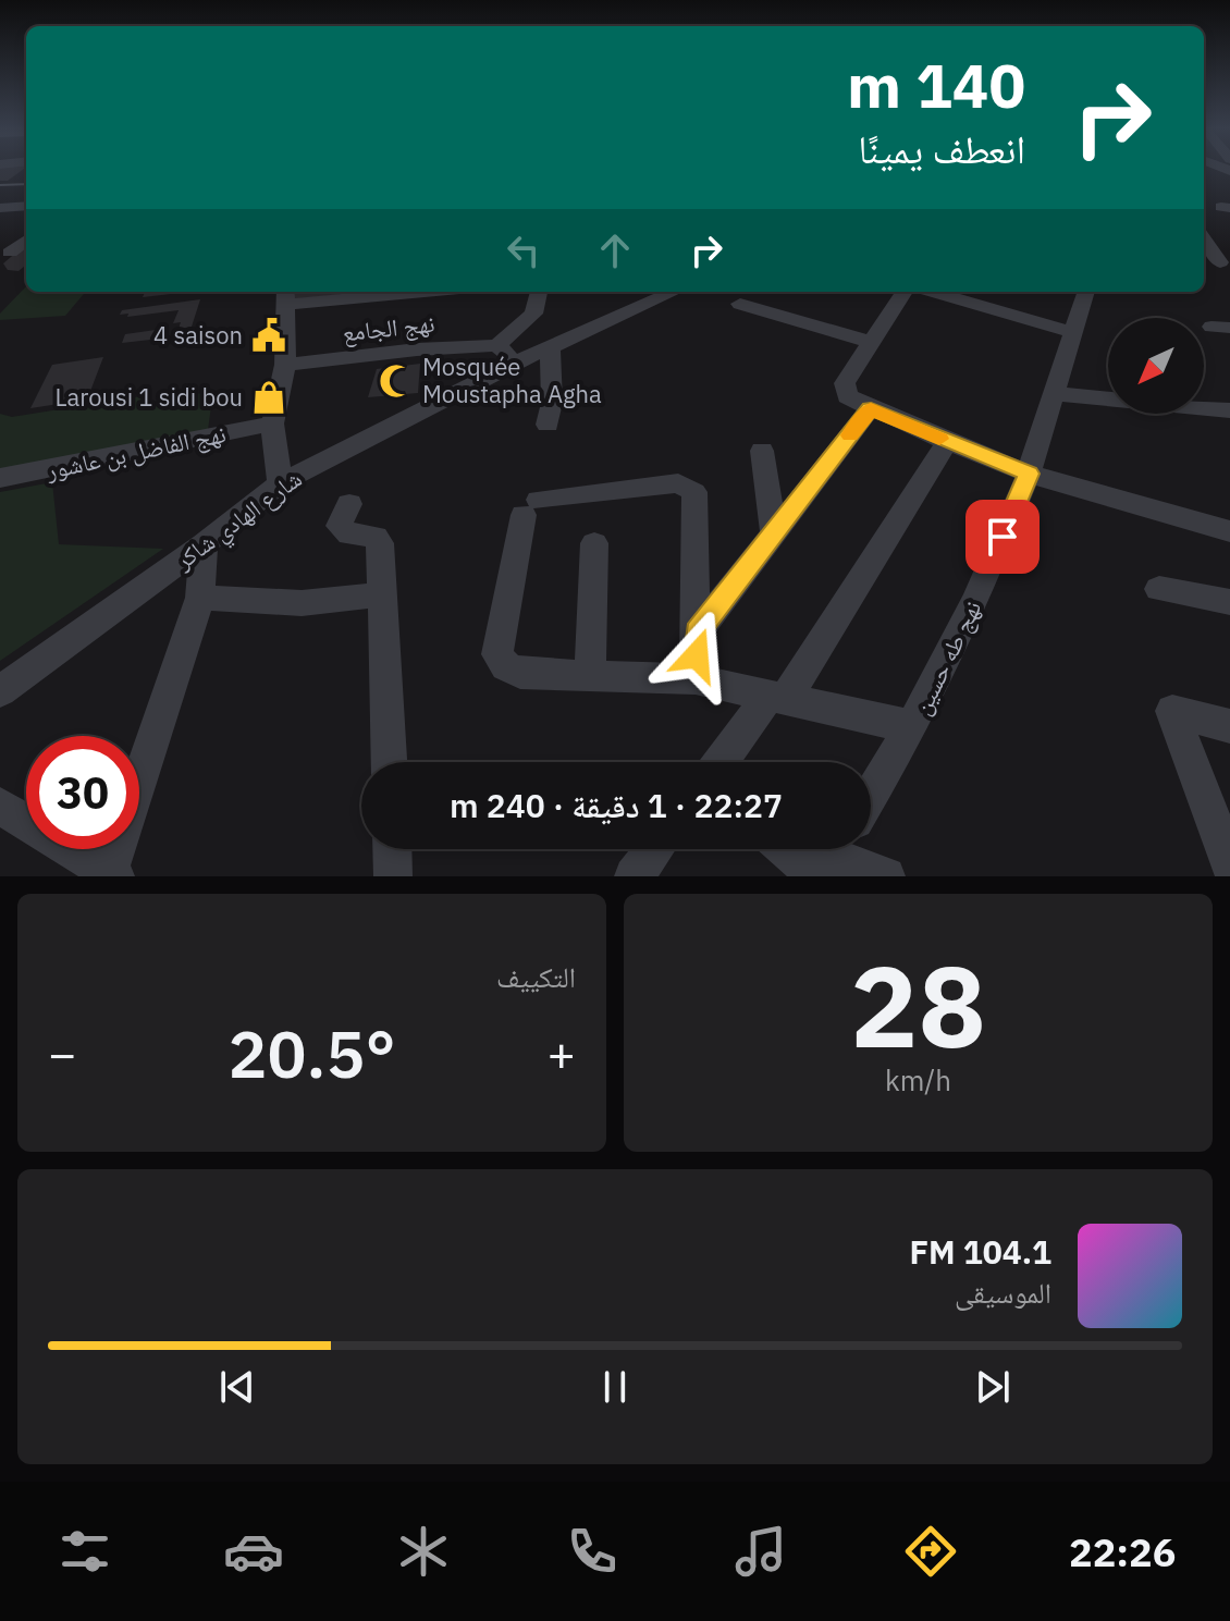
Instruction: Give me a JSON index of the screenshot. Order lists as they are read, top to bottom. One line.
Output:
{"streets":{"street":["نهج الجامع","نهج الفاضل بن عاشور","شارع الهادي شاكر","نهج طه حسين"]},"crossings":[["نهج الجامع","شارع الهادي شاكر"]],"places":{"public building":["4 saison"],"mosque":["Mosquée Moustapha Agha"],"shop":["Larousi 1 sidi bou"]},"north":"bottom left","page":{"turn":["140 m","انعطف يمينًا"],"limit":"30","trip":"22:27 · 1 دقيقة · 240 m","tile":[["28","km/h"],"التكييف"],"heat":["−","20.5°","+"],"song":["104.1 FM","الموسيقى"],"tabs":"22:26"}}
